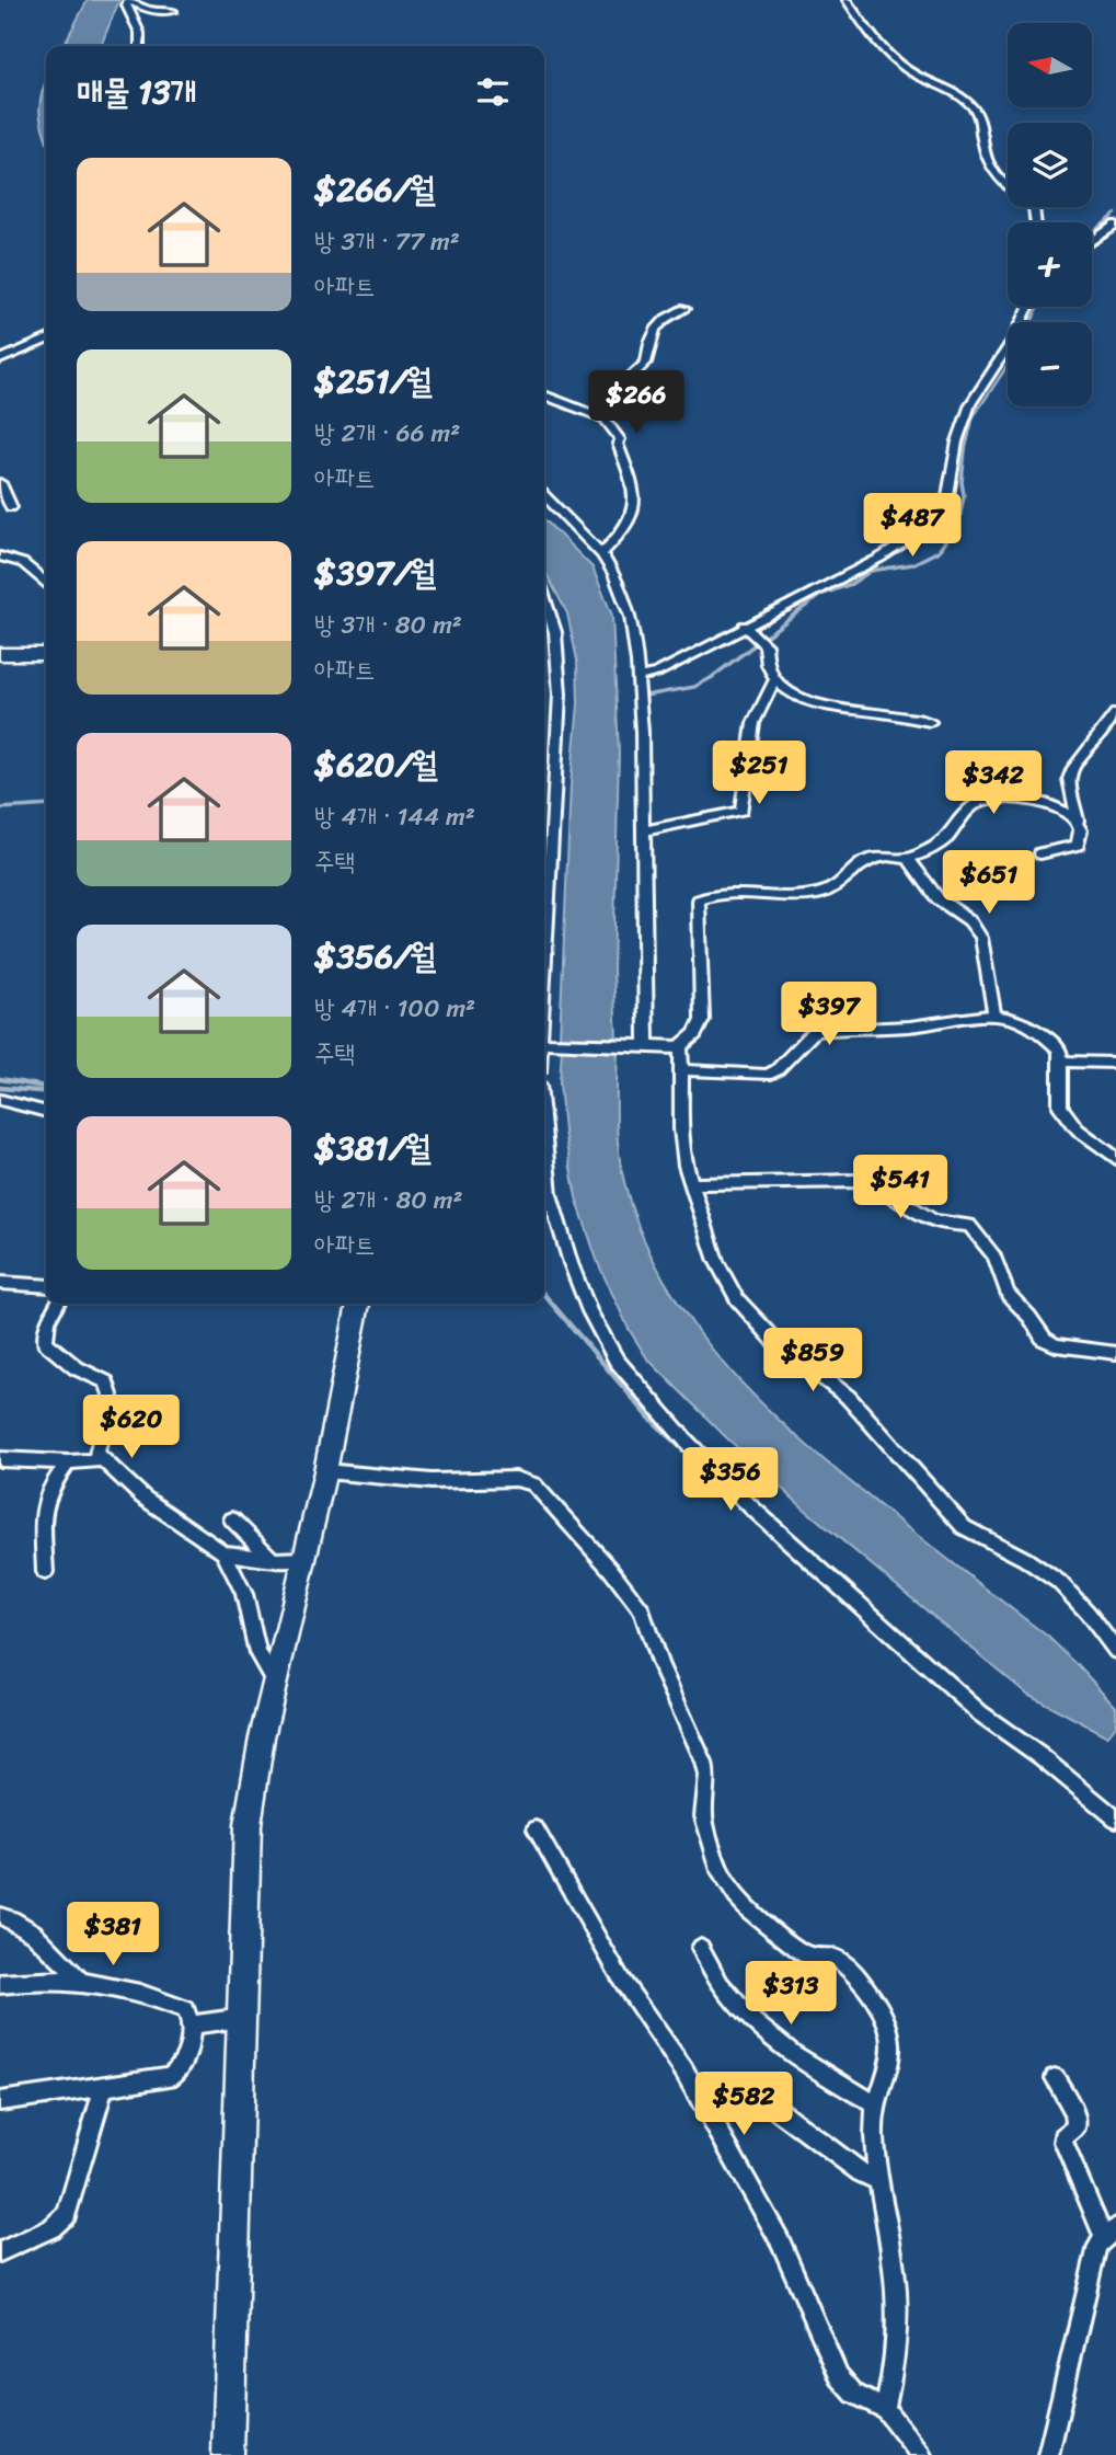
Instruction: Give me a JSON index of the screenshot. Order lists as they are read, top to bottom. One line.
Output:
{"north":"left","page":{"map_buttons":["+","−"],"heading":"매물 13개","list":[{"name":"$266/월","note":"방 3개 · 77 m² · 아파트"},{"name":"$251/월","note":"방 2개 · 66 m² · 아파트"},{"name":"$397/월","note":"방 3개 · 80 m² · 아파트"},{"name":"$620/월","note":"방 4개 · 144 m² · 주택"},{"name":"$356/월","note":"방 4개 · 100 m² · 주택"},{"name":"$381/월","note":"방 2개 · 80 m² · 아파트"}],"price":["$266","$487","$251","$342","$651","$397","$541","$859","$620","$356","$381","$313","$582"]}}
